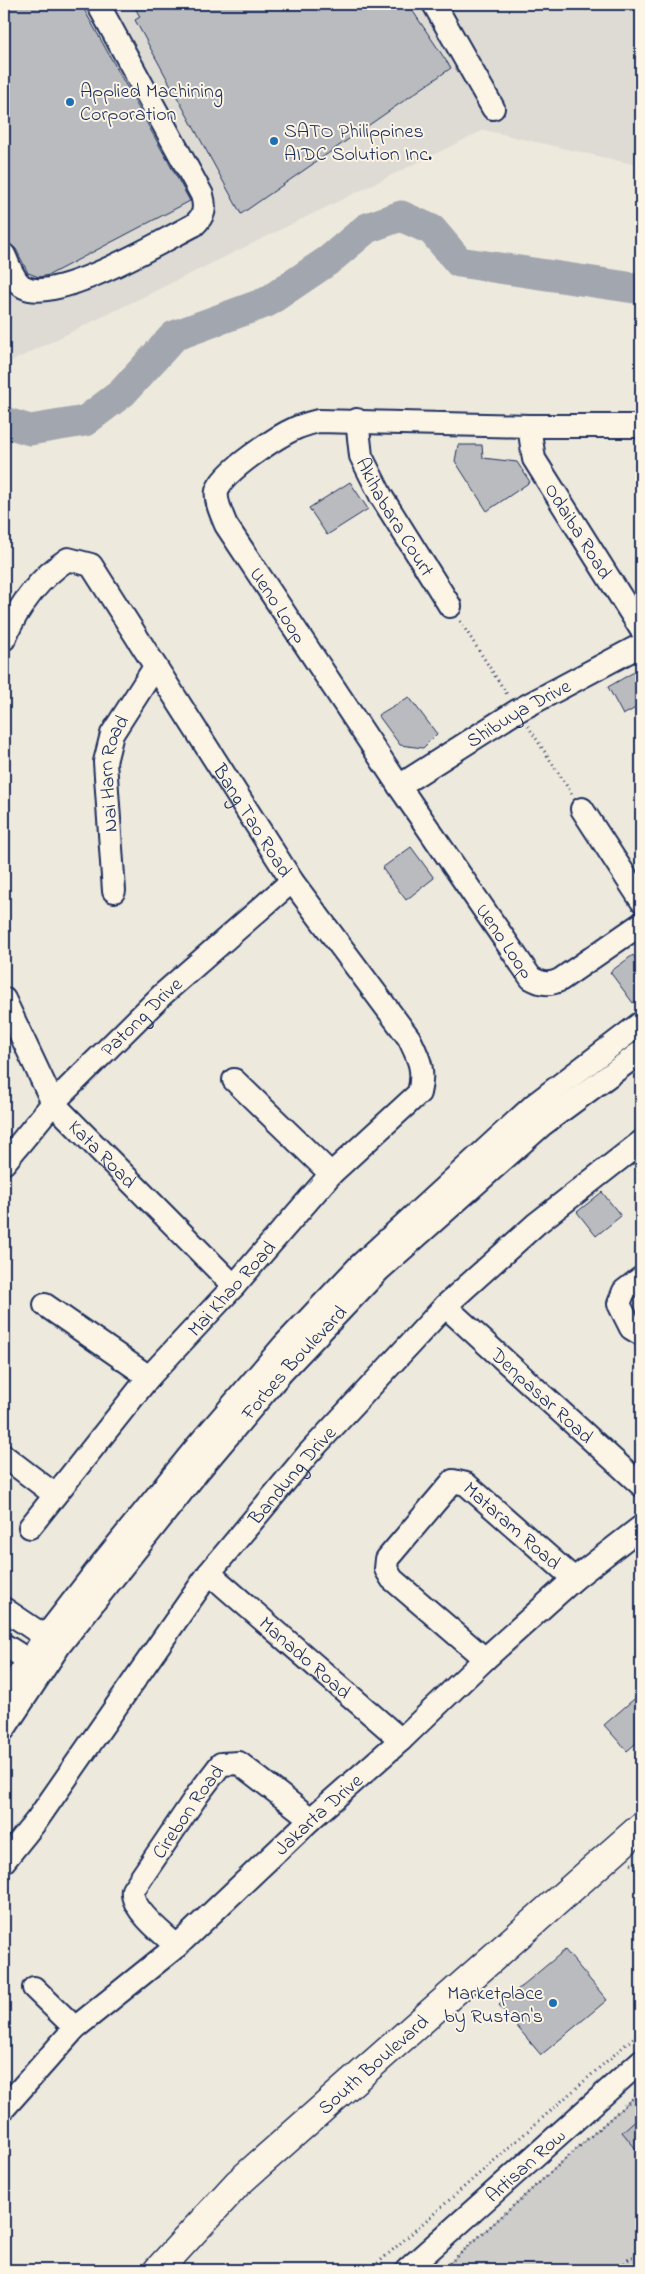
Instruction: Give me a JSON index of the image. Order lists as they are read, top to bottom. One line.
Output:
{"streets":{"main road":["South Boulevard"],"street":["Akihabara Court","Odaiba Road","Ueno Loop","Shibuya Drive","Nai Harn Road","Bang Tao Road","Patong Drive","Kata Road","Mai Khao Road","Forbes Boulevard","Denpasar Road","Bandung Drive","Mataram Road","Manado Road","Cirebon Road","Jakarta Drive","Artisan Row"]},"crossings":[["Akihabara Court","Ueno Loop"],["Odaiba Road","Ueno Loop"],["Ueno Loop","Shibuya Drive"],["Nai Harn Road","Bang Tao Road"],["Bang Tao Road","Patong Drive"],["Bang Tao Road","Mai Khao Road"],["Patong Drive","Kata Road"],["Kata Road","Mai Khao Road"],["Denpasar Road","Bandung Drive"],["Bandung Drive","Manado Road"],["Mataram Road","Jakarta Drive"],["Manado Road","Jakarta Drive"],["Cirebon Road","Jakarta Drive"]],"places":["Applied Machining Corporation","SATO Philippines AIDC Solution Inc.","Marketplace by Rustan's"]}
